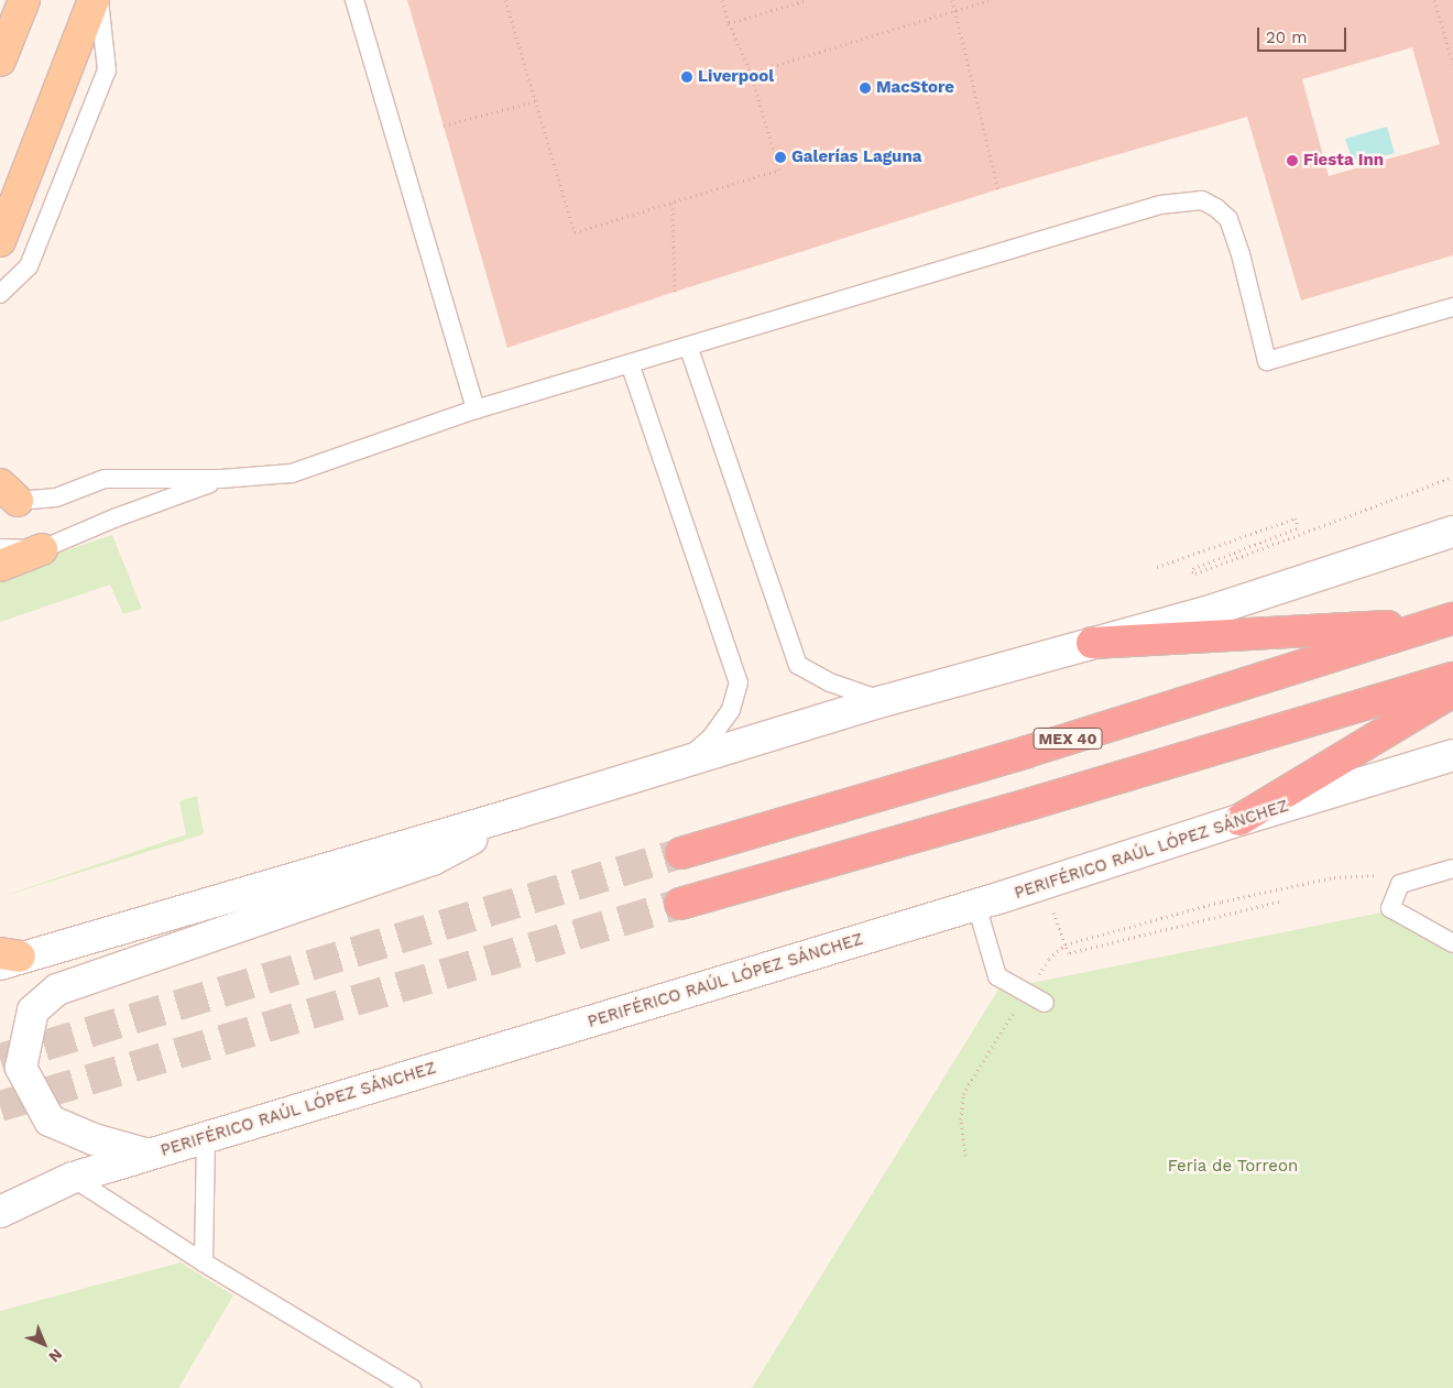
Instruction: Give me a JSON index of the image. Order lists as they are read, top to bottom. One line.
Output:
{"streets":{"highway":["MEX 40"],"main road":["PERIFÉRICO RAÚL LÓPEZ SÁNCHEZ"]},"parks":["Feria de Torreon"],"places":["Liverpool","MacStore","Galerías Laguna","Fiesta Inn"],"scale_bar":"20 m","north":"bottom right"}
